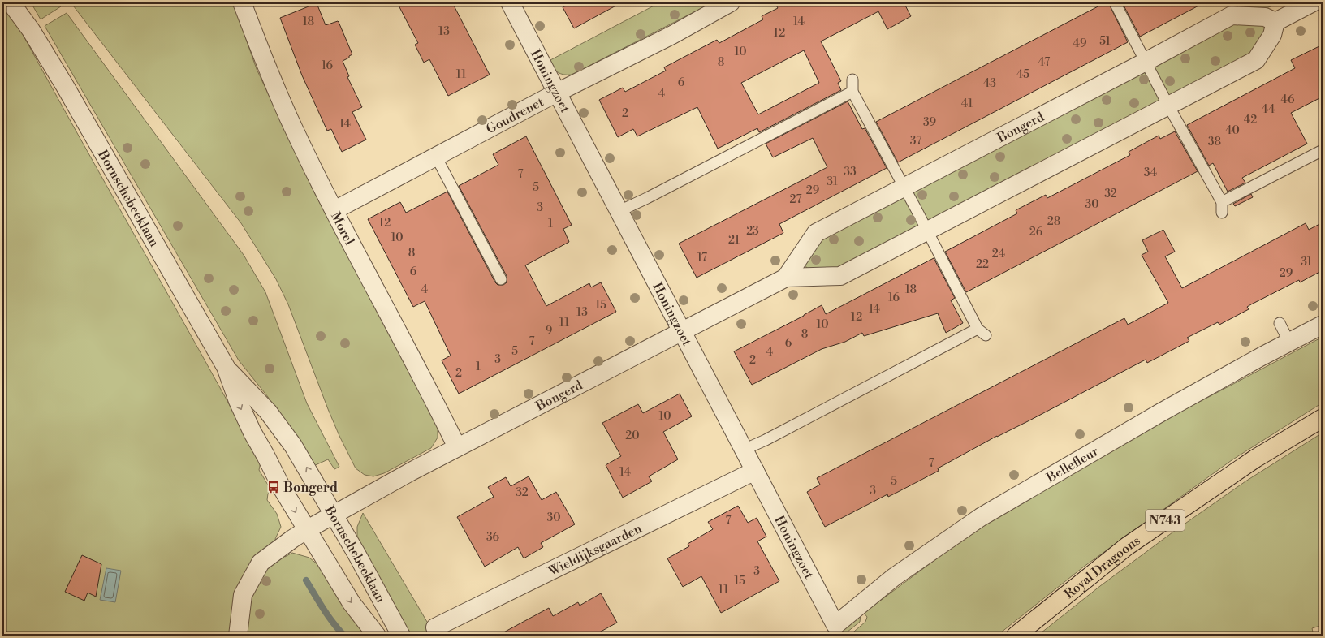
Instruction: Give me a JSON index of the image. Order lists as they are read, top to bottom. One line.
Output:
{"streets":{"main road":["N743","Royal Dragoons"],"street":["Honingzoet","Goudrenet","Bongerd","Bornschebeeklaan","Morel","Bellefleur","Wieldijksgaarden"]},"crossings":[["Honingzoet","Goudrenet"],["Honingzoet","Bongerd"],["Honingzoet","Bellefleur"],["Honingzoet","Wieldijksgaarden"],["Goudrenet","Morel"],["Bongerd","Bornschebeeklaan"],["Bongerd","Morel"]],"places":{"bus stop":["Bongerd"]},"house_numbers":["18","14","13","12","51","49","10","8","47","16","11","45","6","43","4","46","41","44","2","42","39","14","40","37","38","33","34","7","31","5","29","32","27","30","3","28","12","1","23","26","10","21","8","24","17","31","22","6","29","4","18","16","15","14","13","12","11","10","9","8","7","6","5","4","3","2","1","2","10","20","7","14","5","3","32","30","7","36","3","15","11"]}
